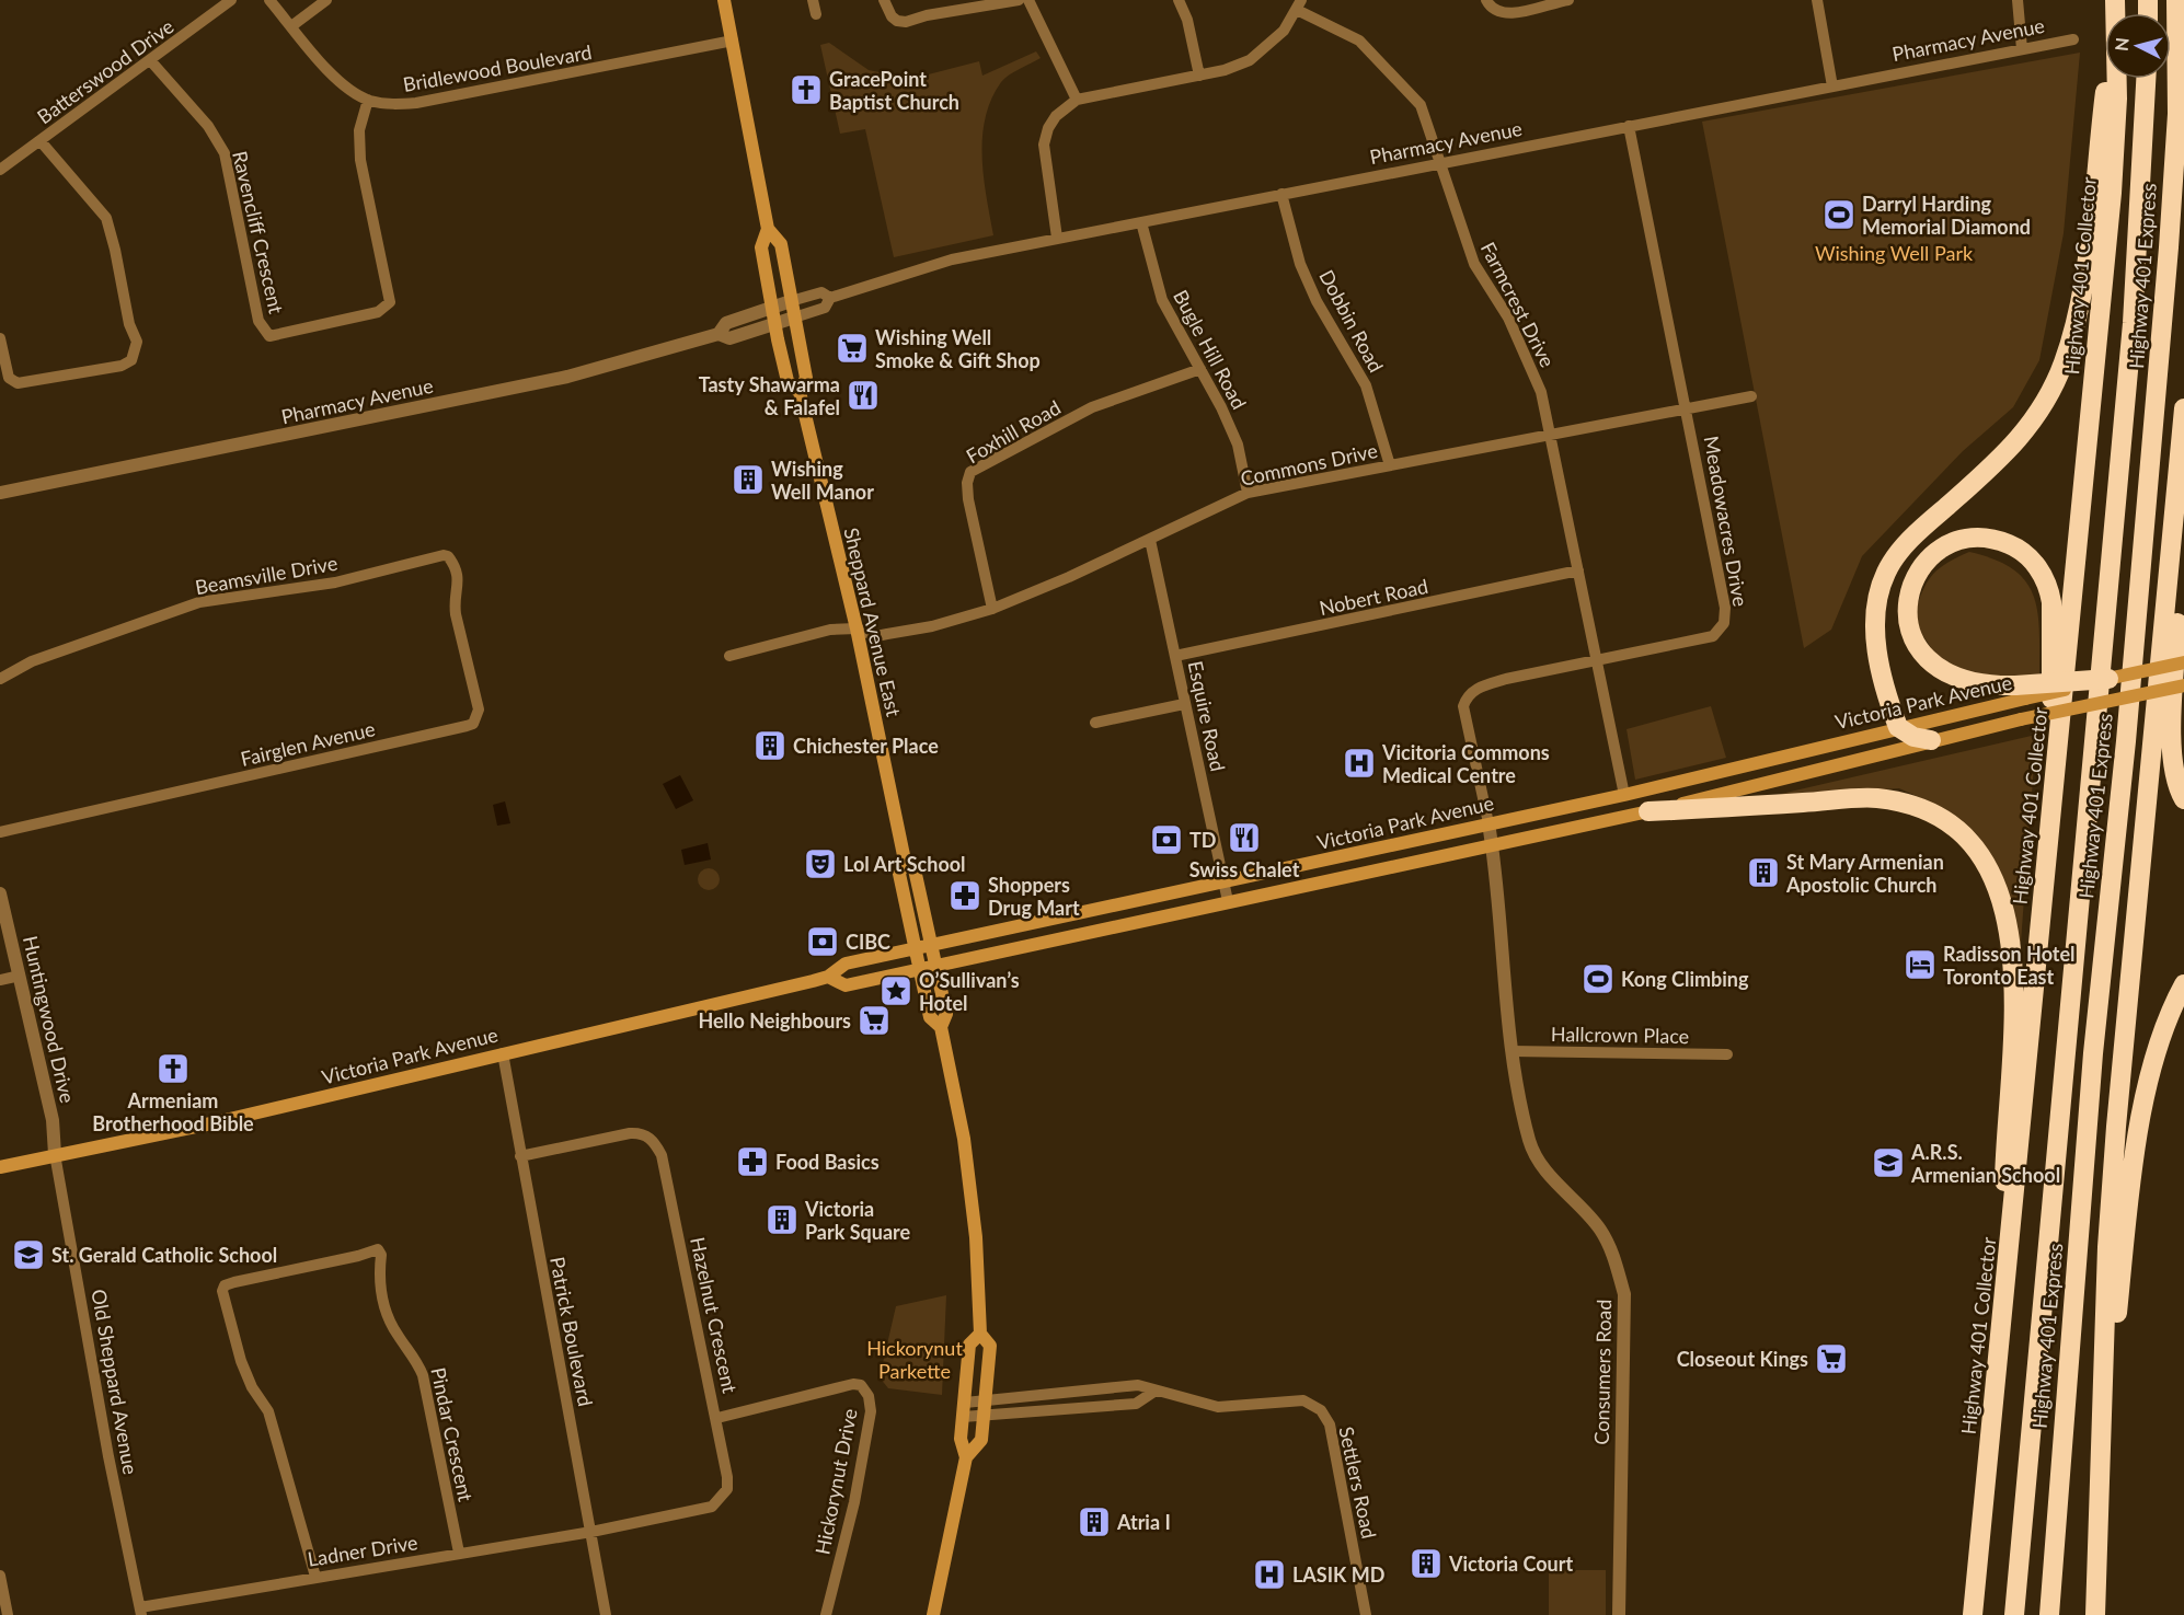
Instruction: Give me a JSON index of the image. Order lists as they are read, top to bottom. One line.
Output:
{"streets":{"highway":["Highway 401 Collector","Highway 401 Express"],"main road":["Sheppard Avenue East","Victoria Park Avenue"],"street":["Pharmacy Avenue","Bridlewood Boulevard","Batterswood Drive","Ravencliff Crescent","Farmcrest Drive","Dobbin Road","Bugle Hill Road","Foxhill Road","Commons Drive","Meadowacres Drive","Beamsville Drive","Nobert Road","Esquire Road","Fairglen Avenue","Huntingwood Drive","Hallcrown Place","Hazelnut Crescent","Patrick Boulevard","Consumers Road","Old Sheppard Avenue","Pindar Crescent","Hickorynut Drive","Settlers Road","Ladner Drive"]},"crossings":[["Pharmacy Avenue","Farmcrest Drive"],["Pharmacy Avenue","Dobbin Road"],["Pharmacy Avenue","Bugle Hill Road"],["Pharmacy Avenue","Meadowacres Drive"],["Pharmacy Avenue","Sheppard Avenue East"],["Bridlewood Boulevard","Ravencliff Crescent"],["Bridlewood Boulevard","Sheppard Avenue East"],["Batterswood Drive","Ravencliff Crescent"],["Farmcrest Drive","Commons Drive"],["Farmcrest Drive","Meadowacres Drive"],["Farmcrest Drive","Nobert Road"],["Farmcrest Drive","Victoria Park Avenue"],["Dobbin Road","Commons Drive"],["Bugle Hill Road","Foxhill Road"],["Bugle Hill Road","Commons Drive"],["Foxhill Road","Commons Drive"],["Commons Drive","Meadowacres Drive"],["Commons Drive","Sheppard Avenue East"],["Commons Drive","Esquire Road"],["Meadowacres Drive","Victoria Park Avenue"],["Meadowacres Drive","Consumers Road"],["Beamsville Drive","Fairglen Avenue"],["Nobert Road","Esquire Road"],["Sheppard Avenue East","Victoria Park Avenue"],["Sheppard Avenue East","Settlers Road"],["Victoria Park Avenue","Esquire Road"],["Victoria Park Avenue","Huntingwood Drive"],["Victoria Park Avenue","Patrick Boulevard"],["Victoria Park Avenue","Consumers Road"],["Victoria Park Avenue","Old Sheppard Avenue"],["Huntingwood Drive","Old Sheppard Avenue"],["Hallcrown Place","Consumers Road"],["Hazelnut Crescent","Patrick Boulevard"],["Hazelnut Crescent","Hickorynut Drive"],["Hazelnut Crescent","Ladner Drive"],["Patrick Boulevard","Ladner Drive"],["Old Sheppard Avenue","Ladner Drive"],["Pindar Crescent","Ladner Drive"]],"parks":["Wishing Well Park","Hickorynut Parkette"],"places":{"church":["GracePoint Baptist Church","Armeniam Brotherhood Bible"],"sports":["Darryl Harding Memorial Diamond","Kong Climbing"],"supermarket":["Wishing Well Smoke & Gift Shop","Hello Neighbours","Closeout Kings"],"restaurant":["Tasty Shawarma & Falafel","Swiss Chalet"],"building":["Wishing Well Manor","Chichester Place","St Mary Armenian Apostolic Church","Victoria Park Square","Atria I","Victoria Court"],"hospital":["Vicitoria Commons Medical Centre","LASIK MD"],"bank":["TD","CIBC"],"theatre":["Lol Art School"],"pharmacy":["Shoppers Drug Mart","Food Basics"],"hotel":["Radisson Hotel Toronto East"],"place":["O’Sullivan’s Hotel"],"school or university":["A.R.S. Armenian School","St. Gerald Catholic School"]},"north":"left"}
